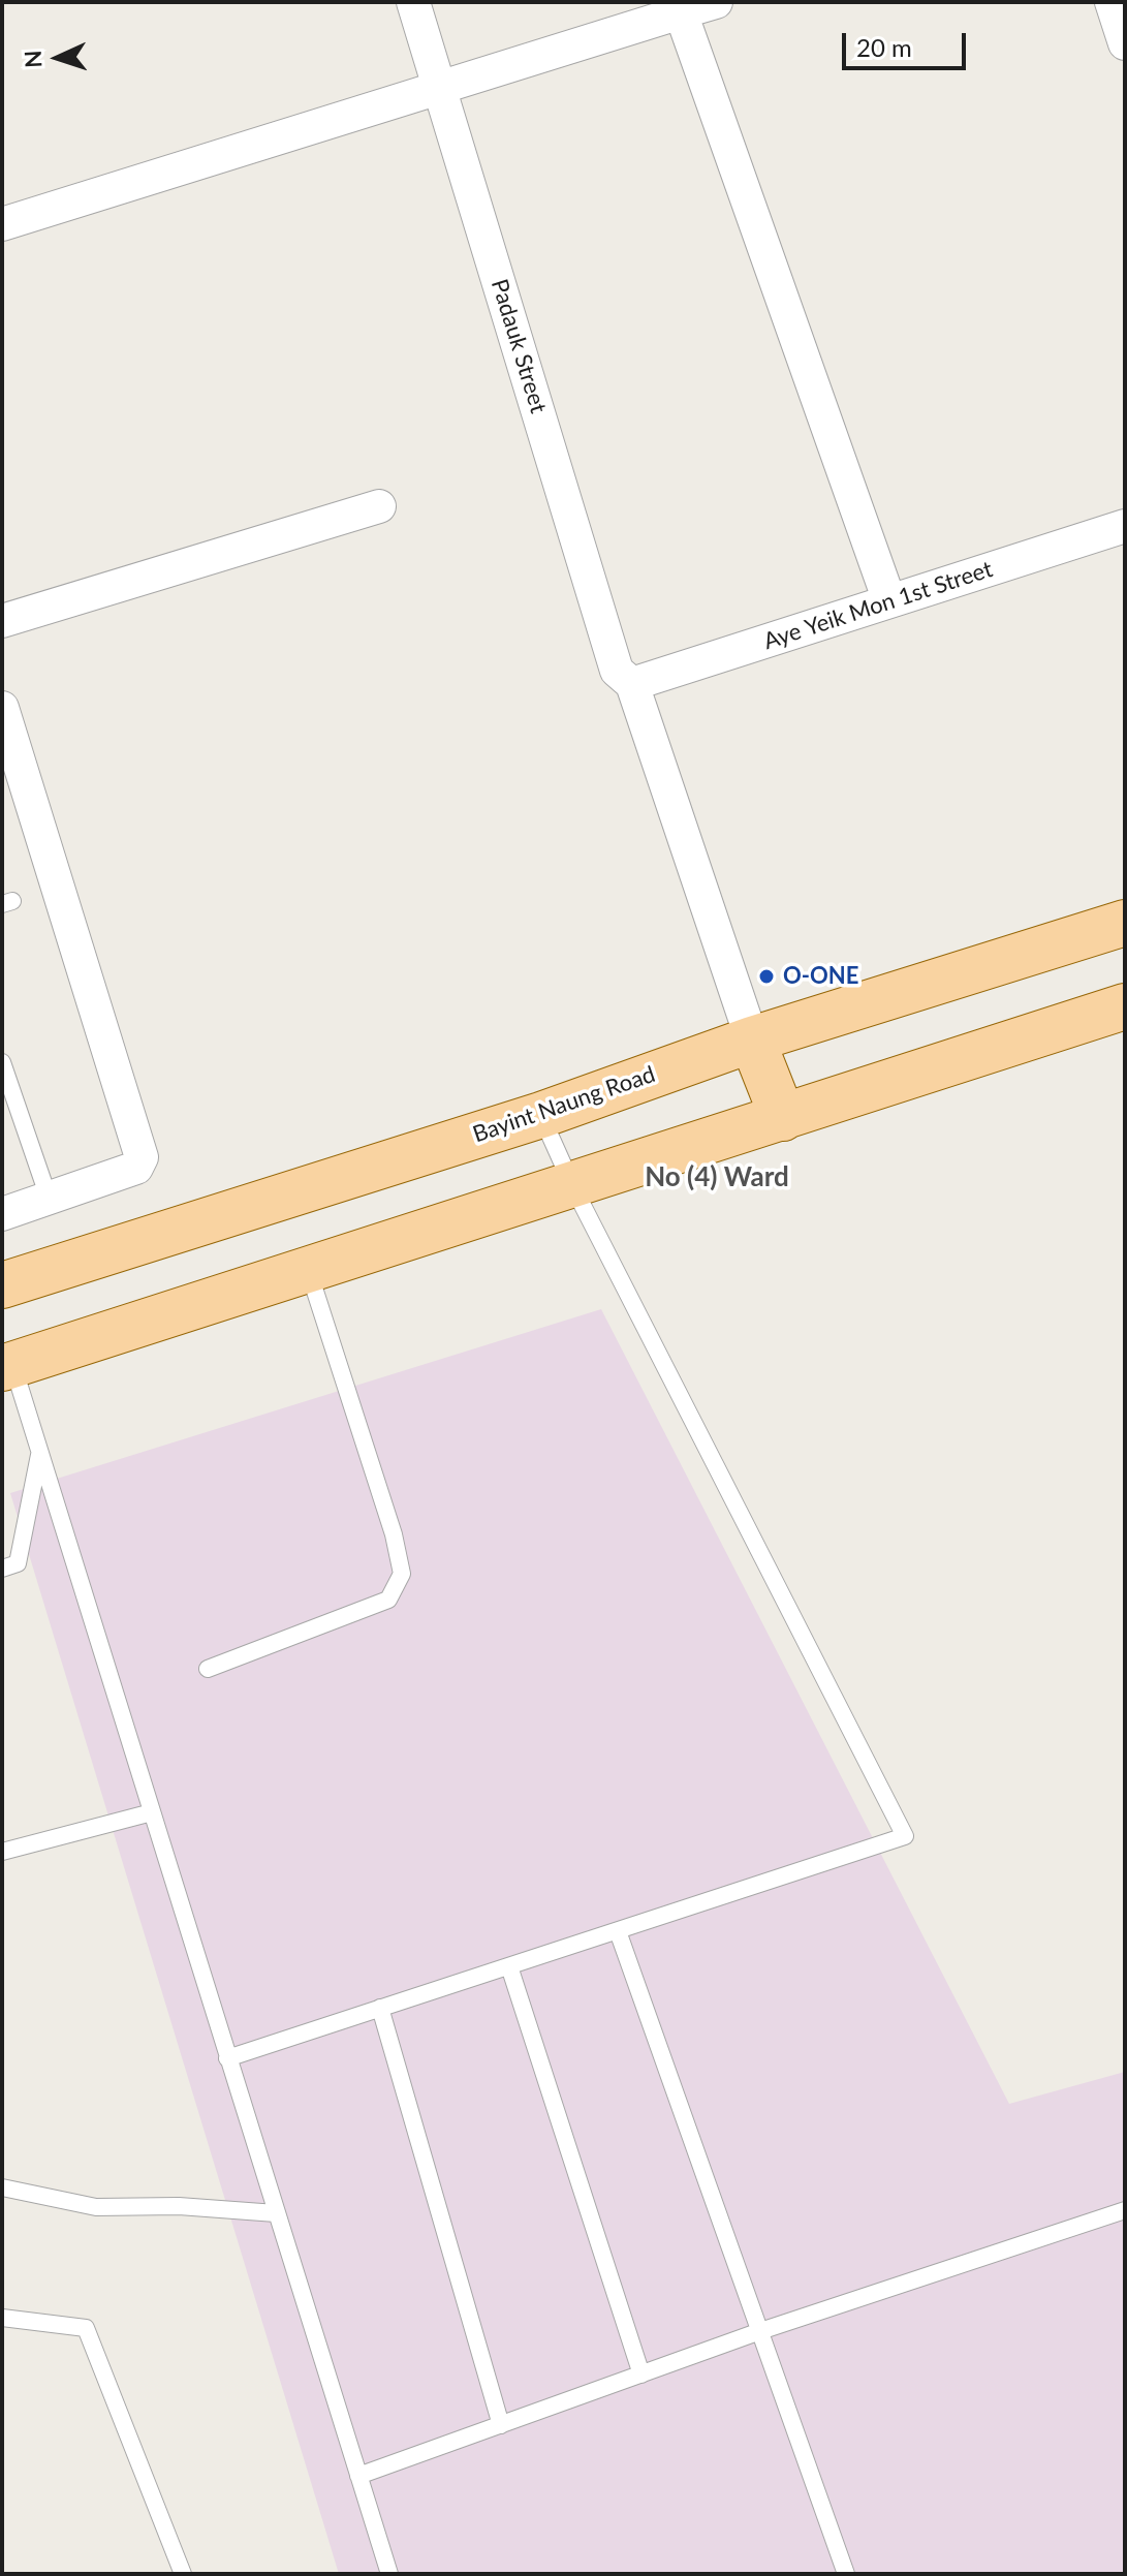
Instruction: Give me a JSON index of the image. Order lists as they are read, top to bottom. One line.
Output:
{"streets":{"main road":["Bayint Naung Road"],"street":["Padauk Street","Aye Yeik Mon 1st Street"]},"crossings":[["Padauk Street","Aye Yeik Mon 1st Street"],["Padauk Street","Bayint Naung Road"]],"districts":["No (4) Ward"],"places":["O-ONE"],"scale_bar":"20 m","north":"left"}
